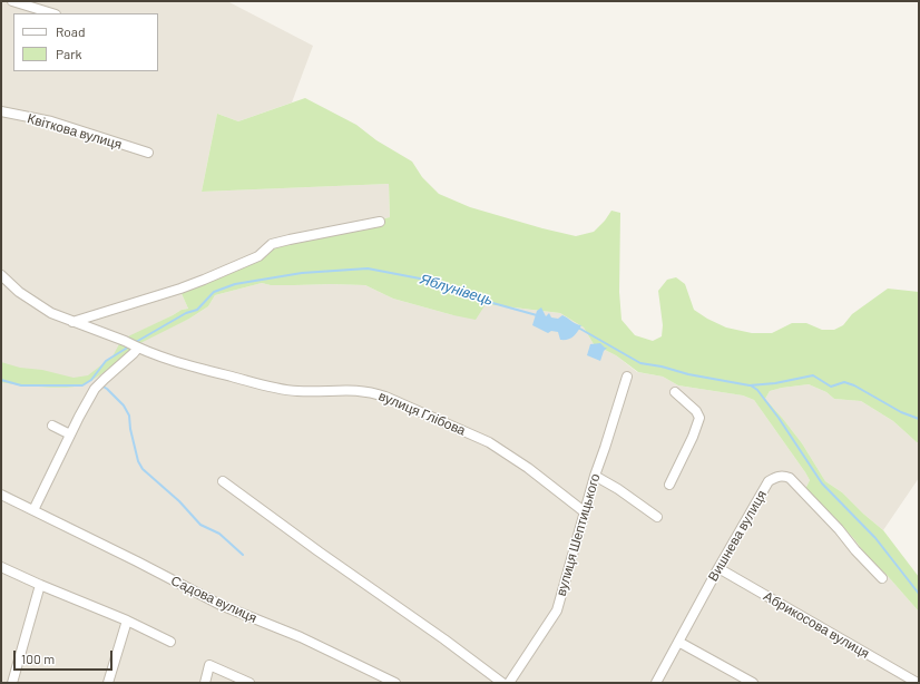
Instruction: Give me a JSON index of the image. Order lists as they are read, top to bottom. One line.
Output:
{"streets":{"street":["Квіткова вулиця","вулиця Глібова","вулиця Шептицького","Вишнева вулиця","Садова вулиця","Абрикосова вулиця"]},"crossings":[["вулиця Глібова","вулиця Шептицького"],["Вишнева вулиця","Абрикосова вулиця"]],"water":["Яблунівець"],"legend":["Road","Park"],"scale_bar":"100 m"}
